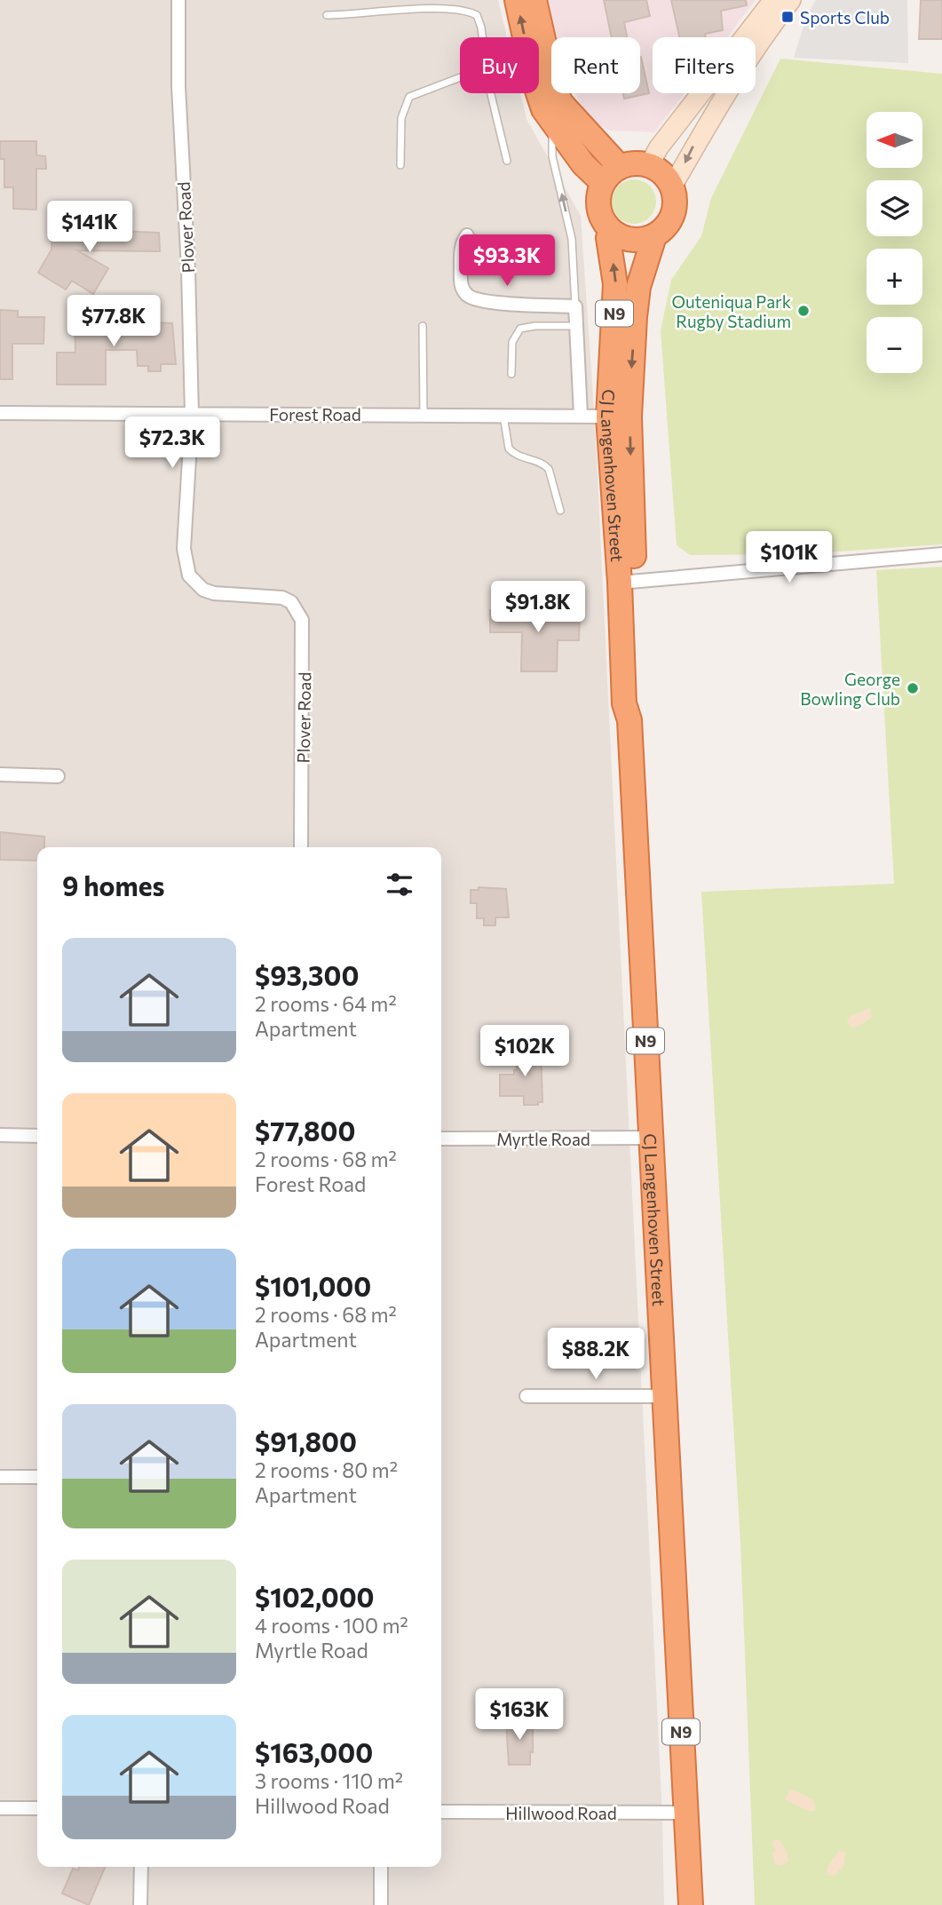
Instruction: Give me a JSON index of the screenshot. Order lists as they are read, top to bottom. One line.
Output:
{"streets":{"highway":["N9","CJ Langenhoven Street"],"street":["Plover Road","Forest Road","Myrtle Road","Hillwood Road"]},"crossings":[["Plover Road","Forest Road"],["N9","CJ Langenhoven Street"],["Forest Road","CJ Langenhoven Street"],["CJ Langenhoven Street","Myrtle Road"],["CJ Langenhoven Street","Hillwood Road"]],"places":{"transit":["Sports Club"],"other":["Outeniqua Park Rugby Stadium","George Bowling Club"]},"north":"left","page":{"chip":["Buy","Rent","Filters"],"map_buttons":["+","−"],"price":["$141K","$93.3K","$77.8K","$72.3K","$101K","$91.8K","$102K","$88.2K","$163K"],"heading":"9 homes","list":[{"name":"$93,300","note":"2 rooms · 64 m² · Apartment"},{"name":"$77,800","note":"2 rooms · 68 m² · Forest Road"},{"name":"$101,000","note":"2 rooms · 68 m² · Apartment"},{"name":"$91,800","note":"2 rooms · 80 m² · Apartment"},{"name":"$102,000","note":"4 rooms · 100 m² · Myrtle Road"},{"name":"$163,000","note":"3 rooms · 110 m² · Hillwood Road"}]}}
